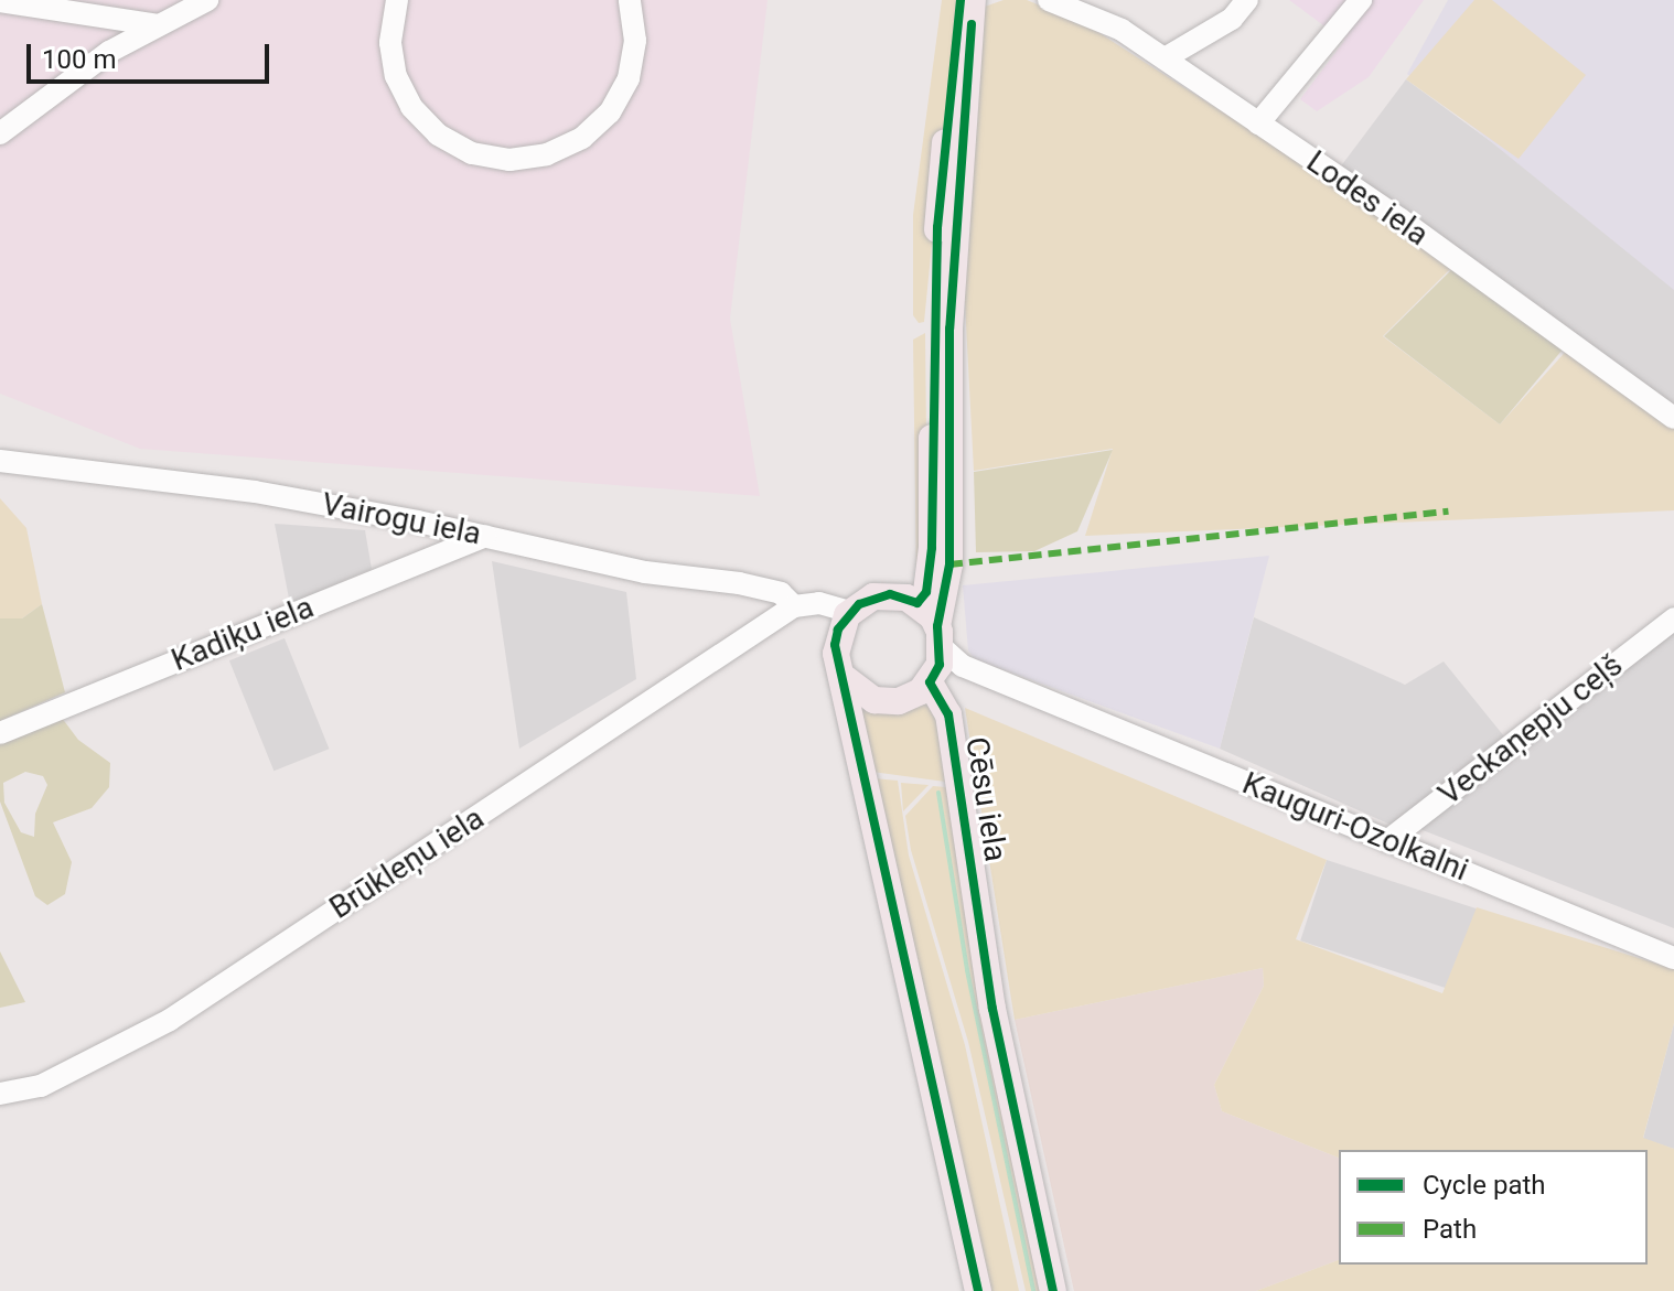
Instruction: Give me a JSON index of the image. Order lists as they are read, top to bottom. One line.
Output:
{"streets":{"main road":["Cēsu iela"],"street":["Lodes iela","Vairogu iela","Kadiķu iela","Veckaņepju ceļš","Kauguri-Ozolkalni","Brūkleņu iela"]},"crossings":[["Vairogu iela","Kadiķu iela"],["Vairogu iela","Brūkleņu iela"],["Veckaņepju ceļš","Kauguri-Ozolkalni"],["Cēsu iela","Kauguri-Ozolkalni"]],"legend":["Cycle path","Path"],"scale_bar":"100 m"}
